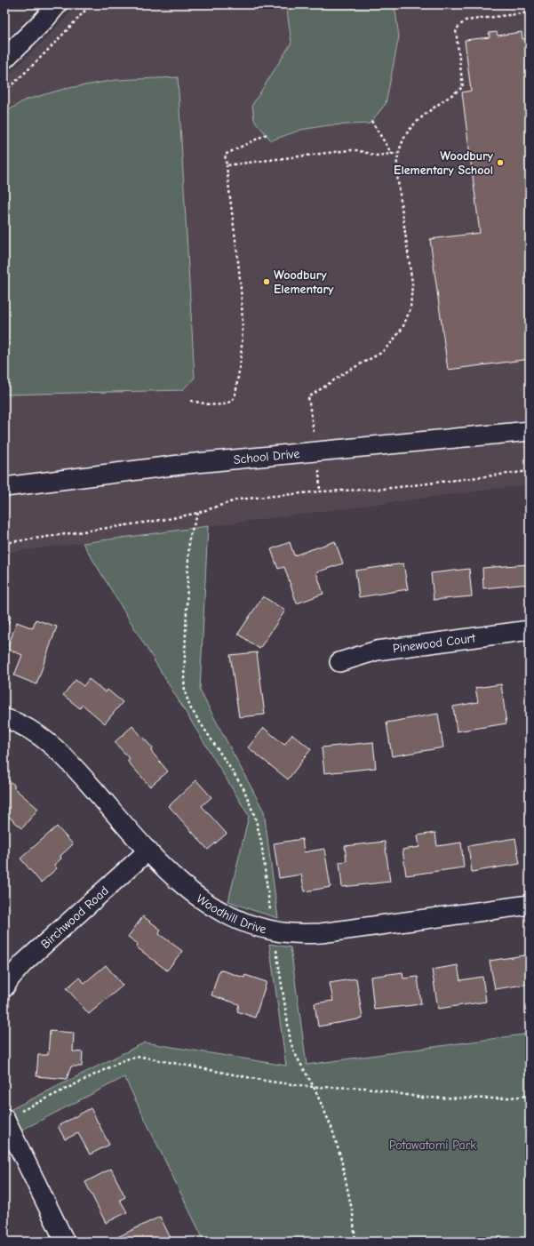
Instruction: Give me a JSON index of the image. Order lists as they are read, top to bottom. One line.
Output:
{"streets":{"street":["School Drive","Pinewood Court","Woodhill Drive","Birchwood Road"]},"crossings":[["Woodhill Drive","Birchwood Road"]],"parks":["Potawatomi Park"],"places":["Woodbury Elementary School","Woodbury Elementary"]}
